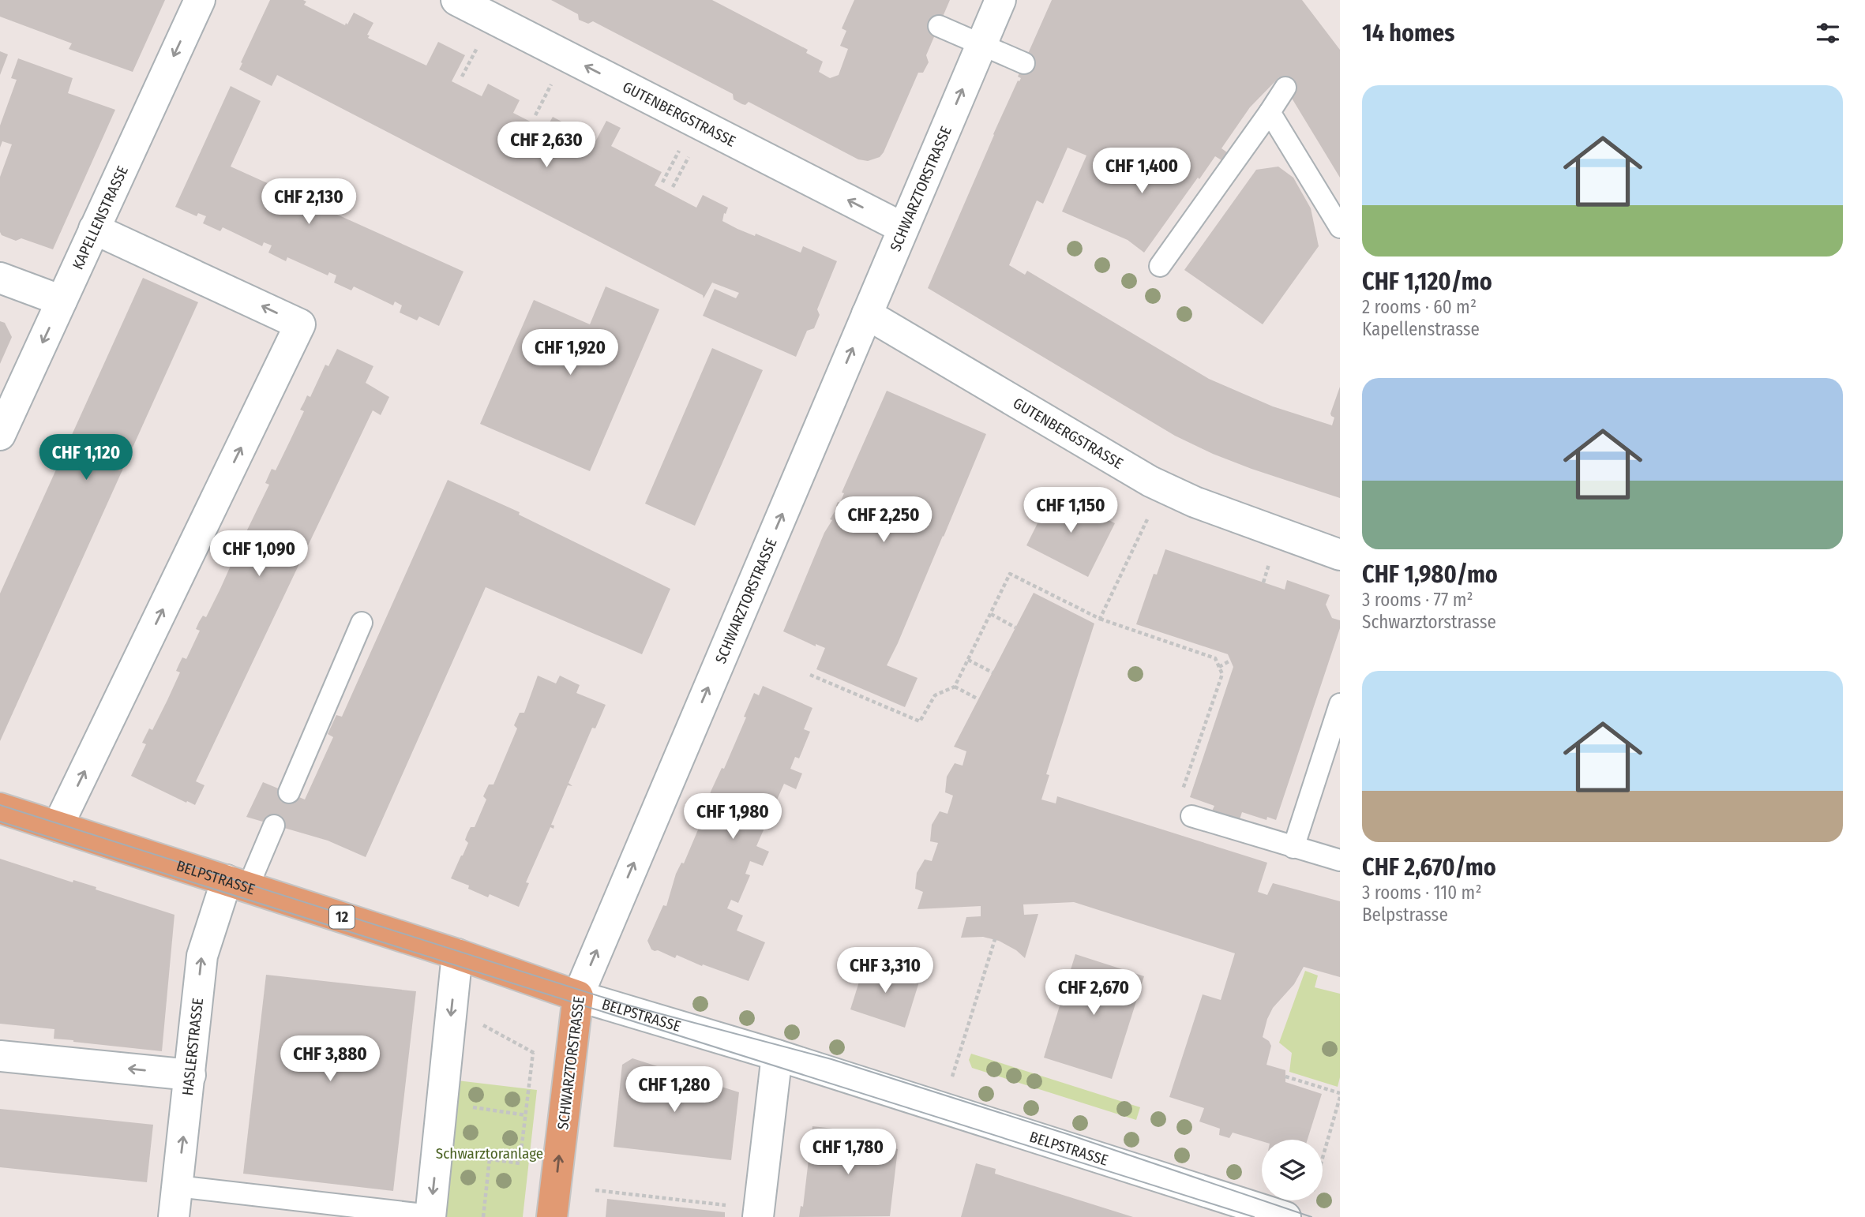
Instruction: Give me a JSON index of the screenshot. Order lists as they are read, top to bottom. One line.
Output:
{"streets":{"main road":["SCHWARZTORSTRASSE","BELPSTRASSE","12"],"street":["GUTENBERGSTRASSE","KAPELLENSTRASSE","HASLERSTRASSE"]},"crossings":[["GUTENBERGSTRASSE","SCHWARZTORSTRASSE"],["SCHWARZTORSTRASSE","BELPSTRASSE"],["BELPSTRASSE","HASLERSTRASSE"]],"one_way":["GUTENBERGSTRASSE","KAPELLENSTRASSE"],"parks":["Schwarztoranlage"],"page":{"heading":"14 homes","list":[{"name":"CHF 1,120/mo","note":"2 rooms · 60 m² · Kapellenstrasse"},{"name":"CHF 1,980/mo","note":"3 rooms · 77 m² · Schwarztorstrasse"},{"name":"CHF 2,670/mo","note":"3 rooms · 110 m² · Belpstrasse"}],"price":["CHF 2,630","CHF 1,400","CHF 2,130","CHF 1,920","CHF 1,120","CHF 1,150","CHF 2,250","CHF 1,090","CHF 1,980","CHF 3,310","CHF 2,670","CHF 3,880","CHF 1,280","CHF 1,780"]}}
